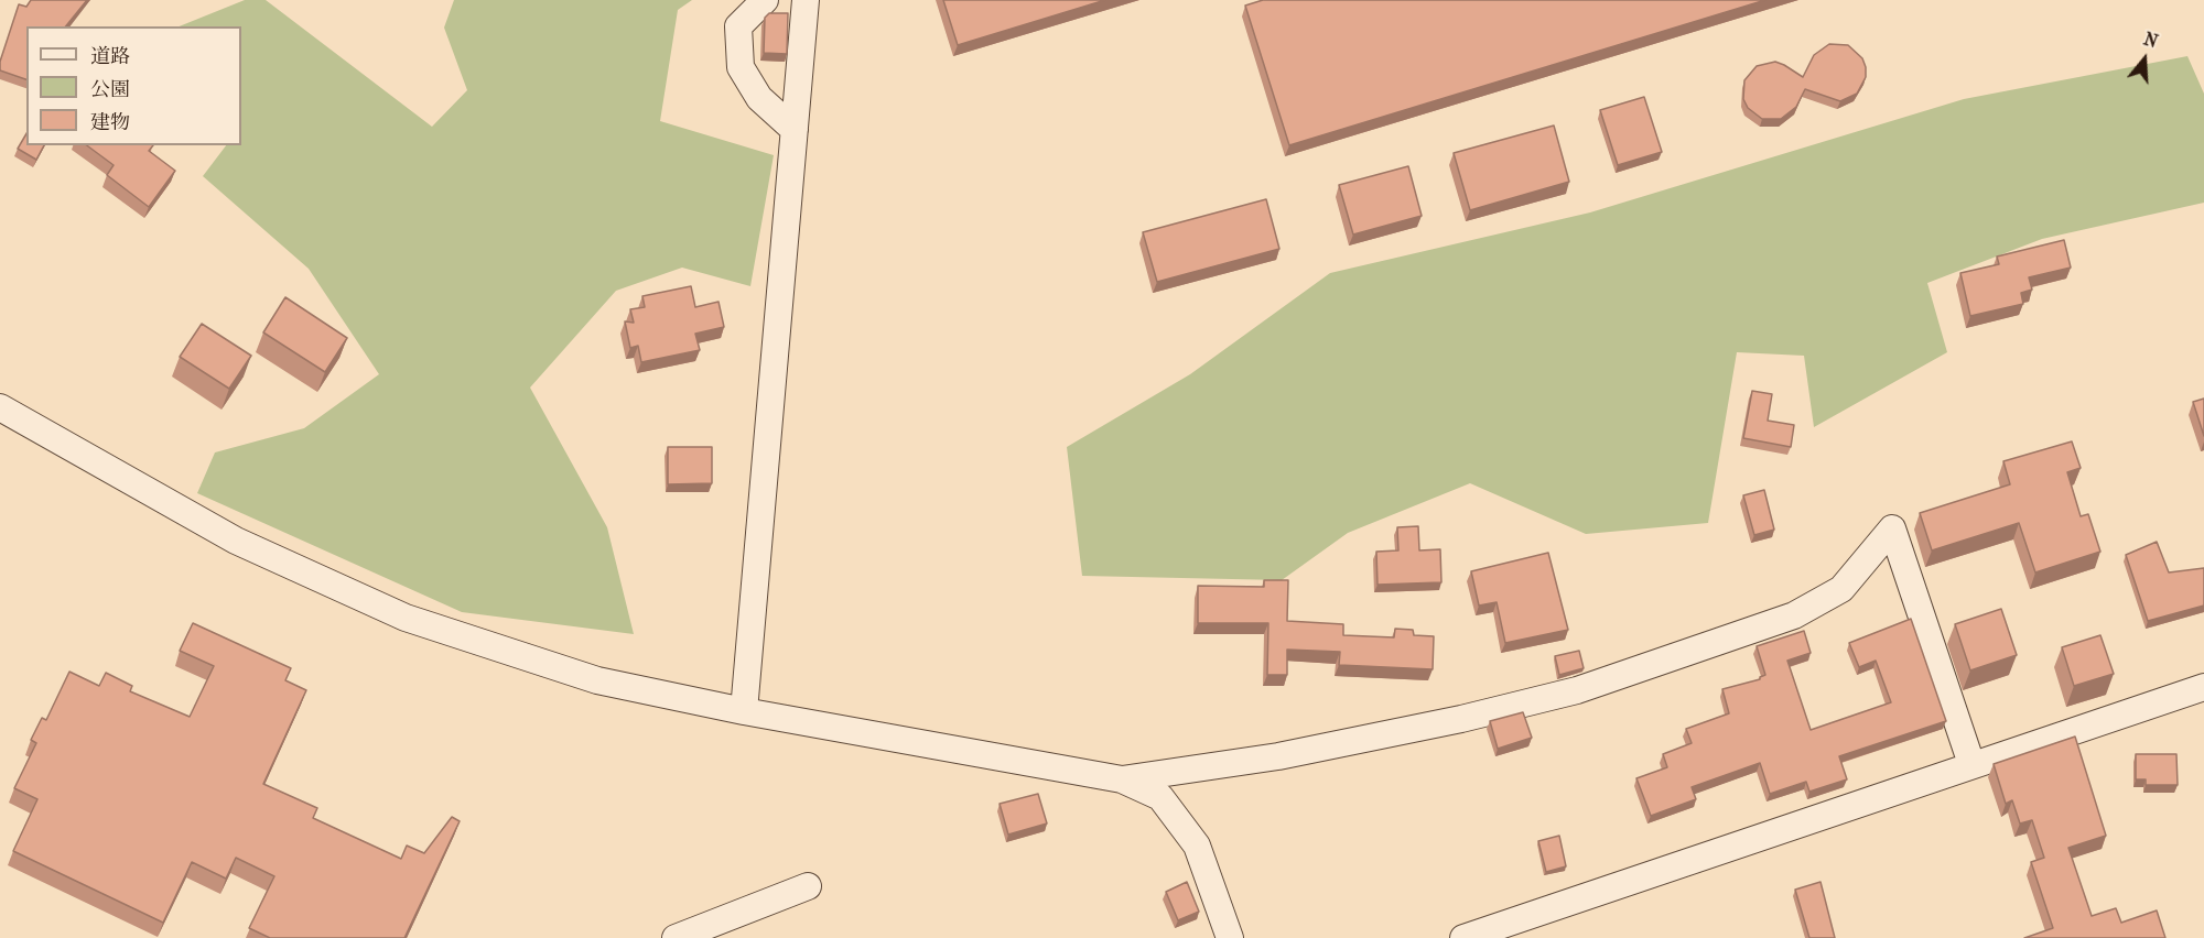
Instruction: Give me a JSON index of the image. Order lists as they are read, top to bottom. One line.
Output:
{"legend":["道路","公園","建物"],"north":"top"}
